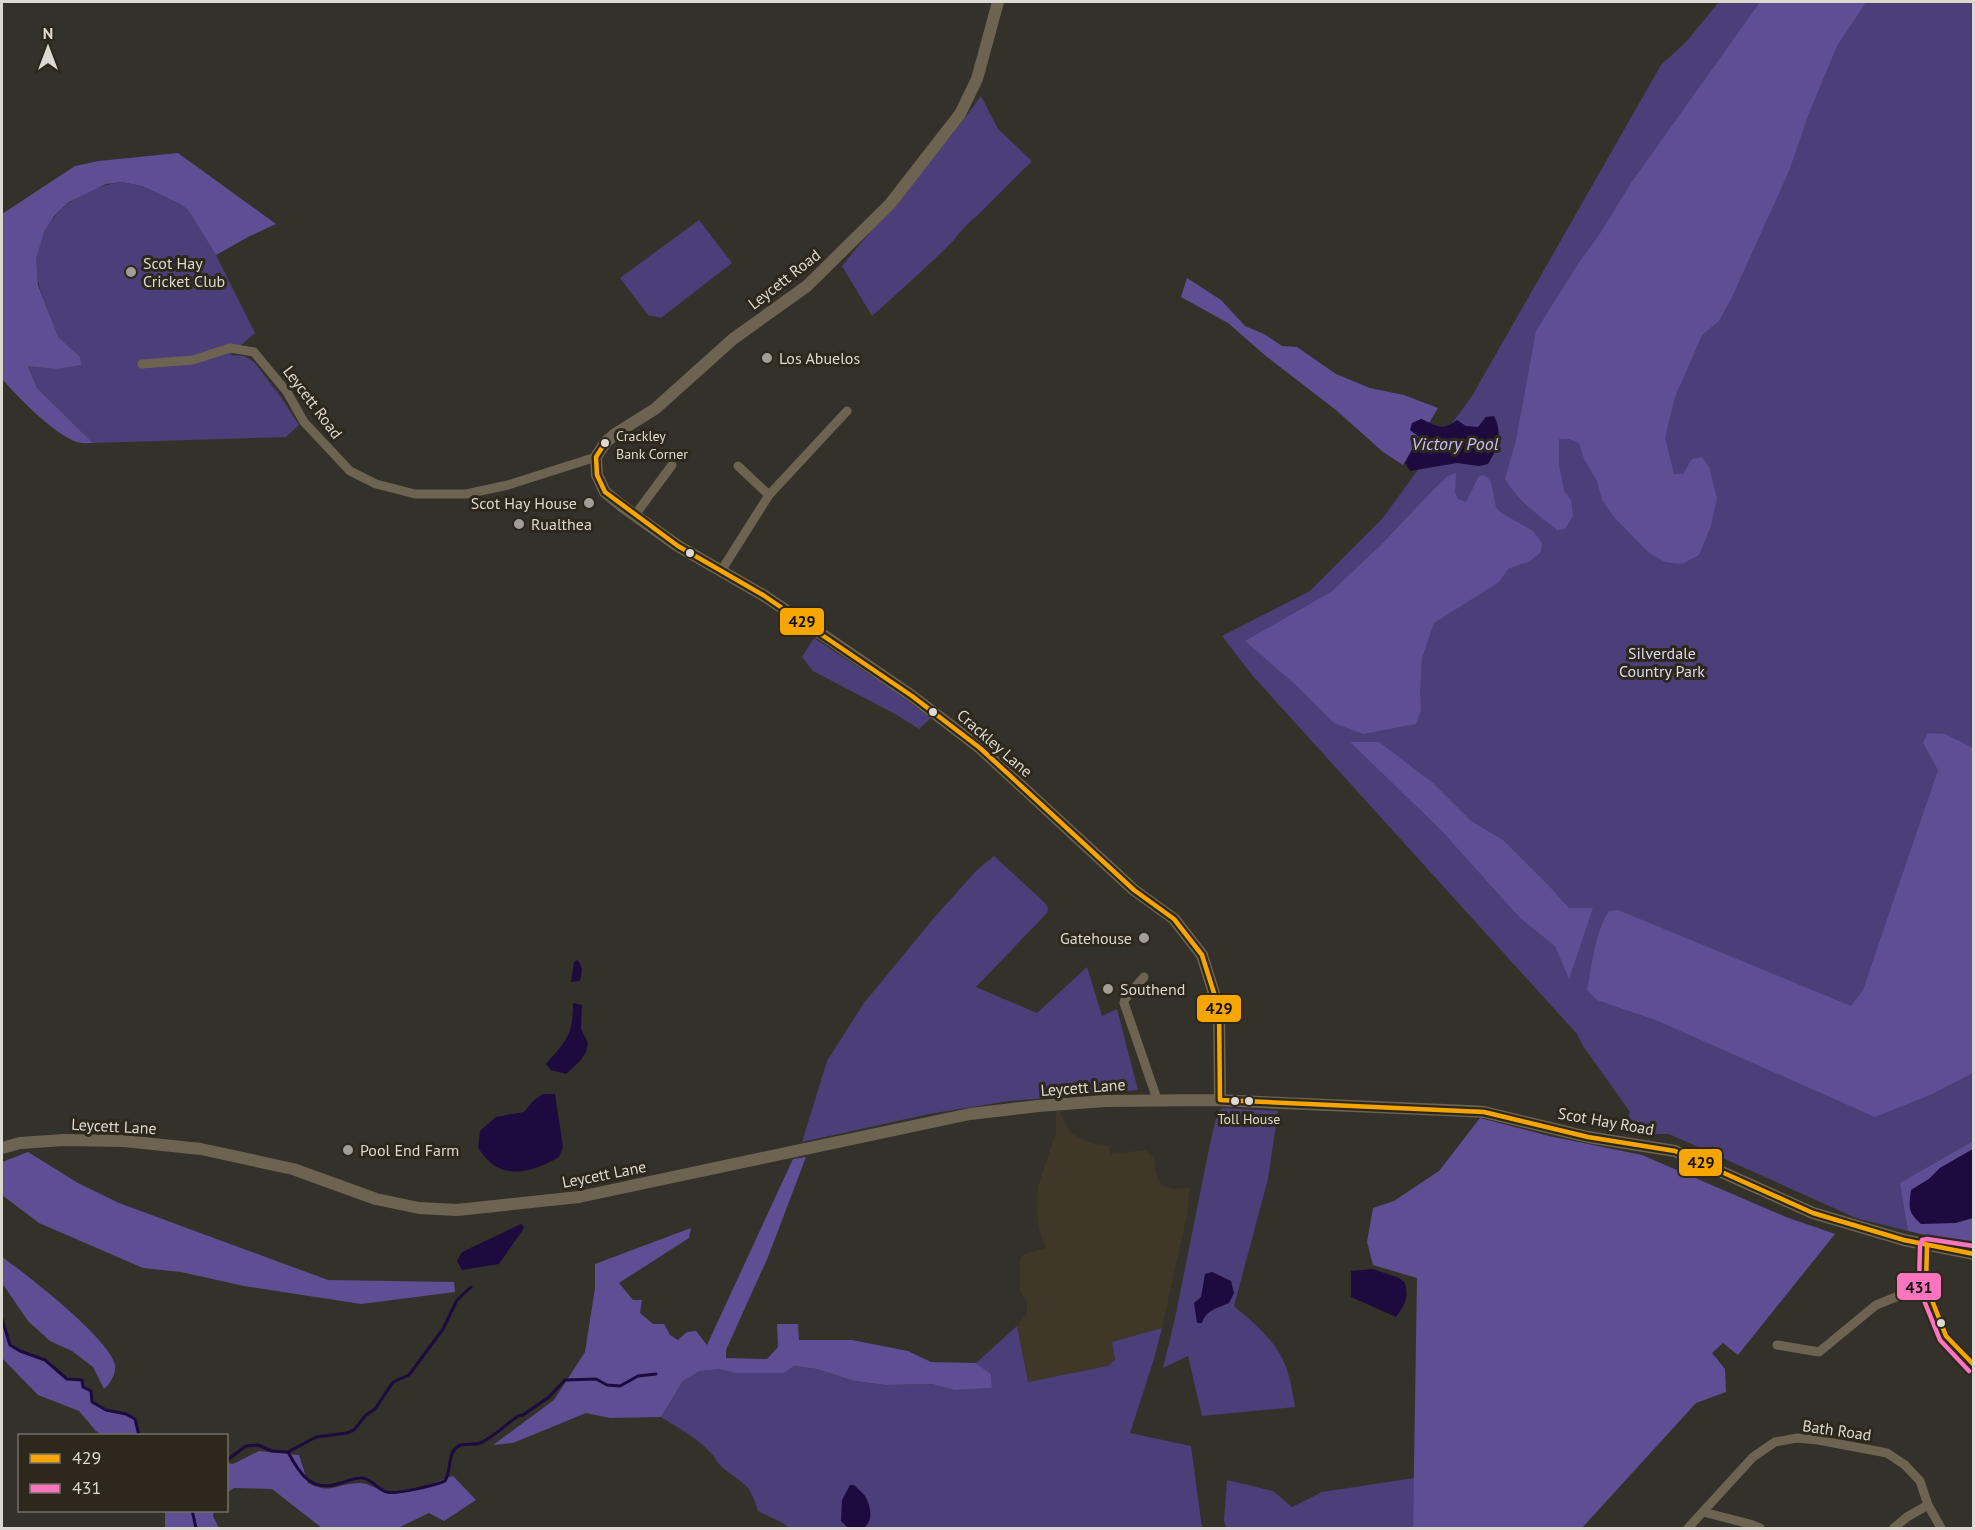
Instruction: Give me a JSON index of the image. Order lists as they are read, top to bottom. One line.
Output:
{"streets":{"street":["Leycett Road","Crackley Lane","Leycett Lane","Scot Hay Road","Bath Road"]},"crossings":[["Leycett Road","Crackley Lane"],["Crackley Lane","Leycett Lane"],["Crackley Lane","Scot Hay Road"],["Leycett Lane","Scot Hay Road"]],"water":["Victory Pool"],"parks":["Silverdale Country Park"],"places":["Scot Hay Cricket Club","Los Abuelos","Crackley Bank Corner","Scot Hay House","Rualthea","Gatehouse","Southend","Toll House","Pool End Farm"],"lines":["transit line 429","transit line 431"],"legend":["429","431"],"north":"top"}
